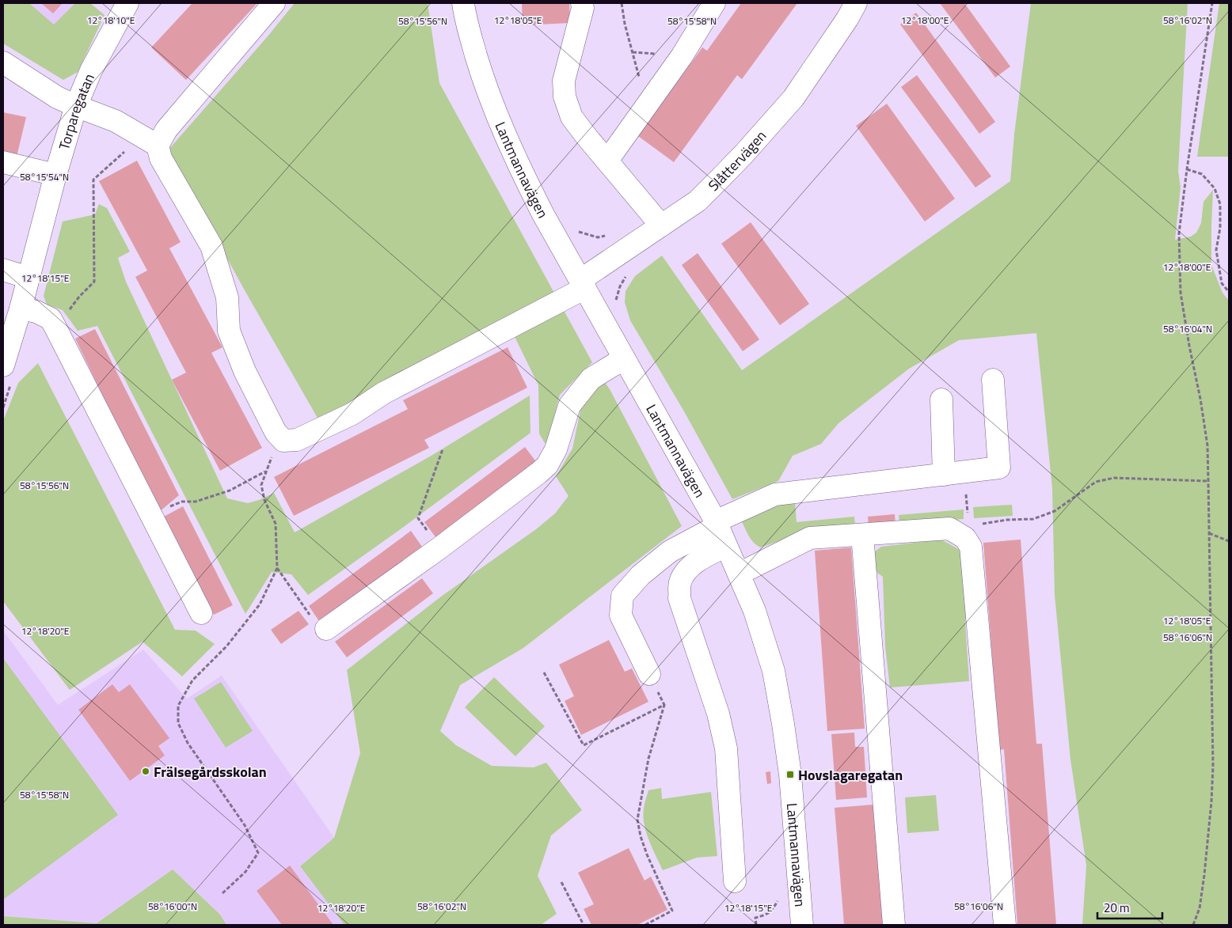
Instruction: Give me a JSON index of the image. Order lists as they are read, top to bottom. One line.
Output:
{"streets":{"street":["Torparegatan","Slåttervägen","Lantmannavägen"]},"crossings":[["Slåttervägen","Lantmannavägen"]],"places":{"other":["Frälsegårdsskolan"],"transit":["Hovslagaregatan"]},"scale_bar":"20 m","coordinates":["58°16'02\"N","12°18'10\"E","12°18'05\"E","12°18'00\"E","58°15'56\"N","58°15'58\"N","58°15'54\"N","12°18'15\"E","58°16'04\"N","12°18'20\"E","58°16'06\"N","58°16'00\"N"]}
